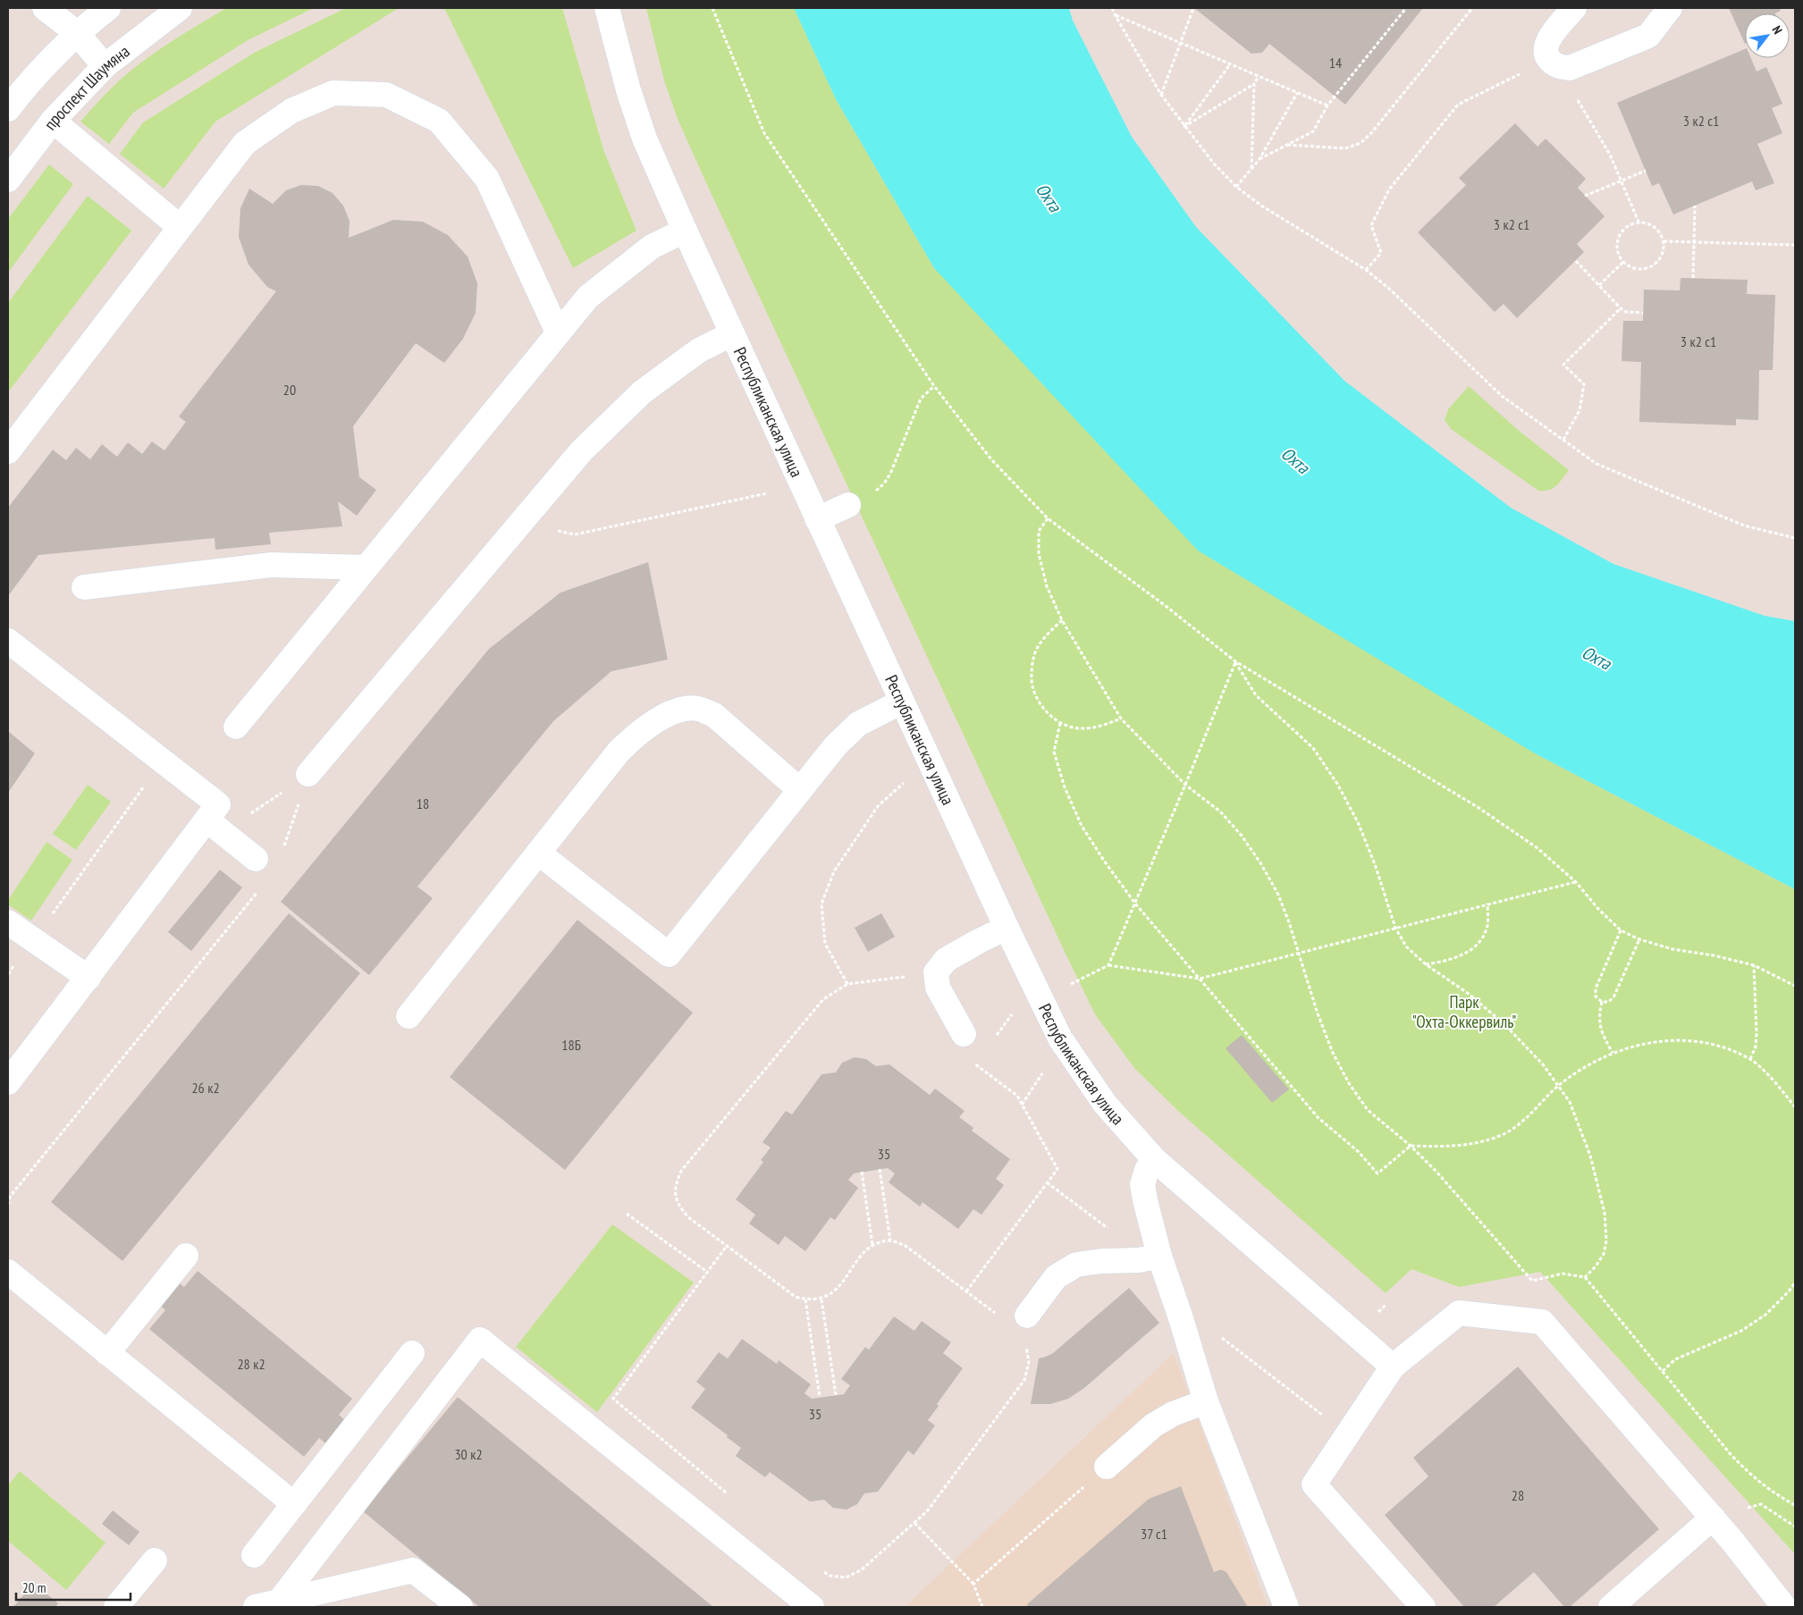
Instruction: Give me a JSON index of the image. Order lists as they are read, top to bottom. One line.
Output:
{"streets":{"street":["проспект Шаумяна","Республиканская улица"]},"water":["Охта"],"parks":["Парк \"Охта-Оккервиль\""],"house_numbers":["14","3 к2 с1","3 к2 с1","3 к2 с1","20","18","18Б","26 к2","35","28 к2","35","30 к2","28","37 с1"],"scale_bar":"20 m","north":"top right"}
